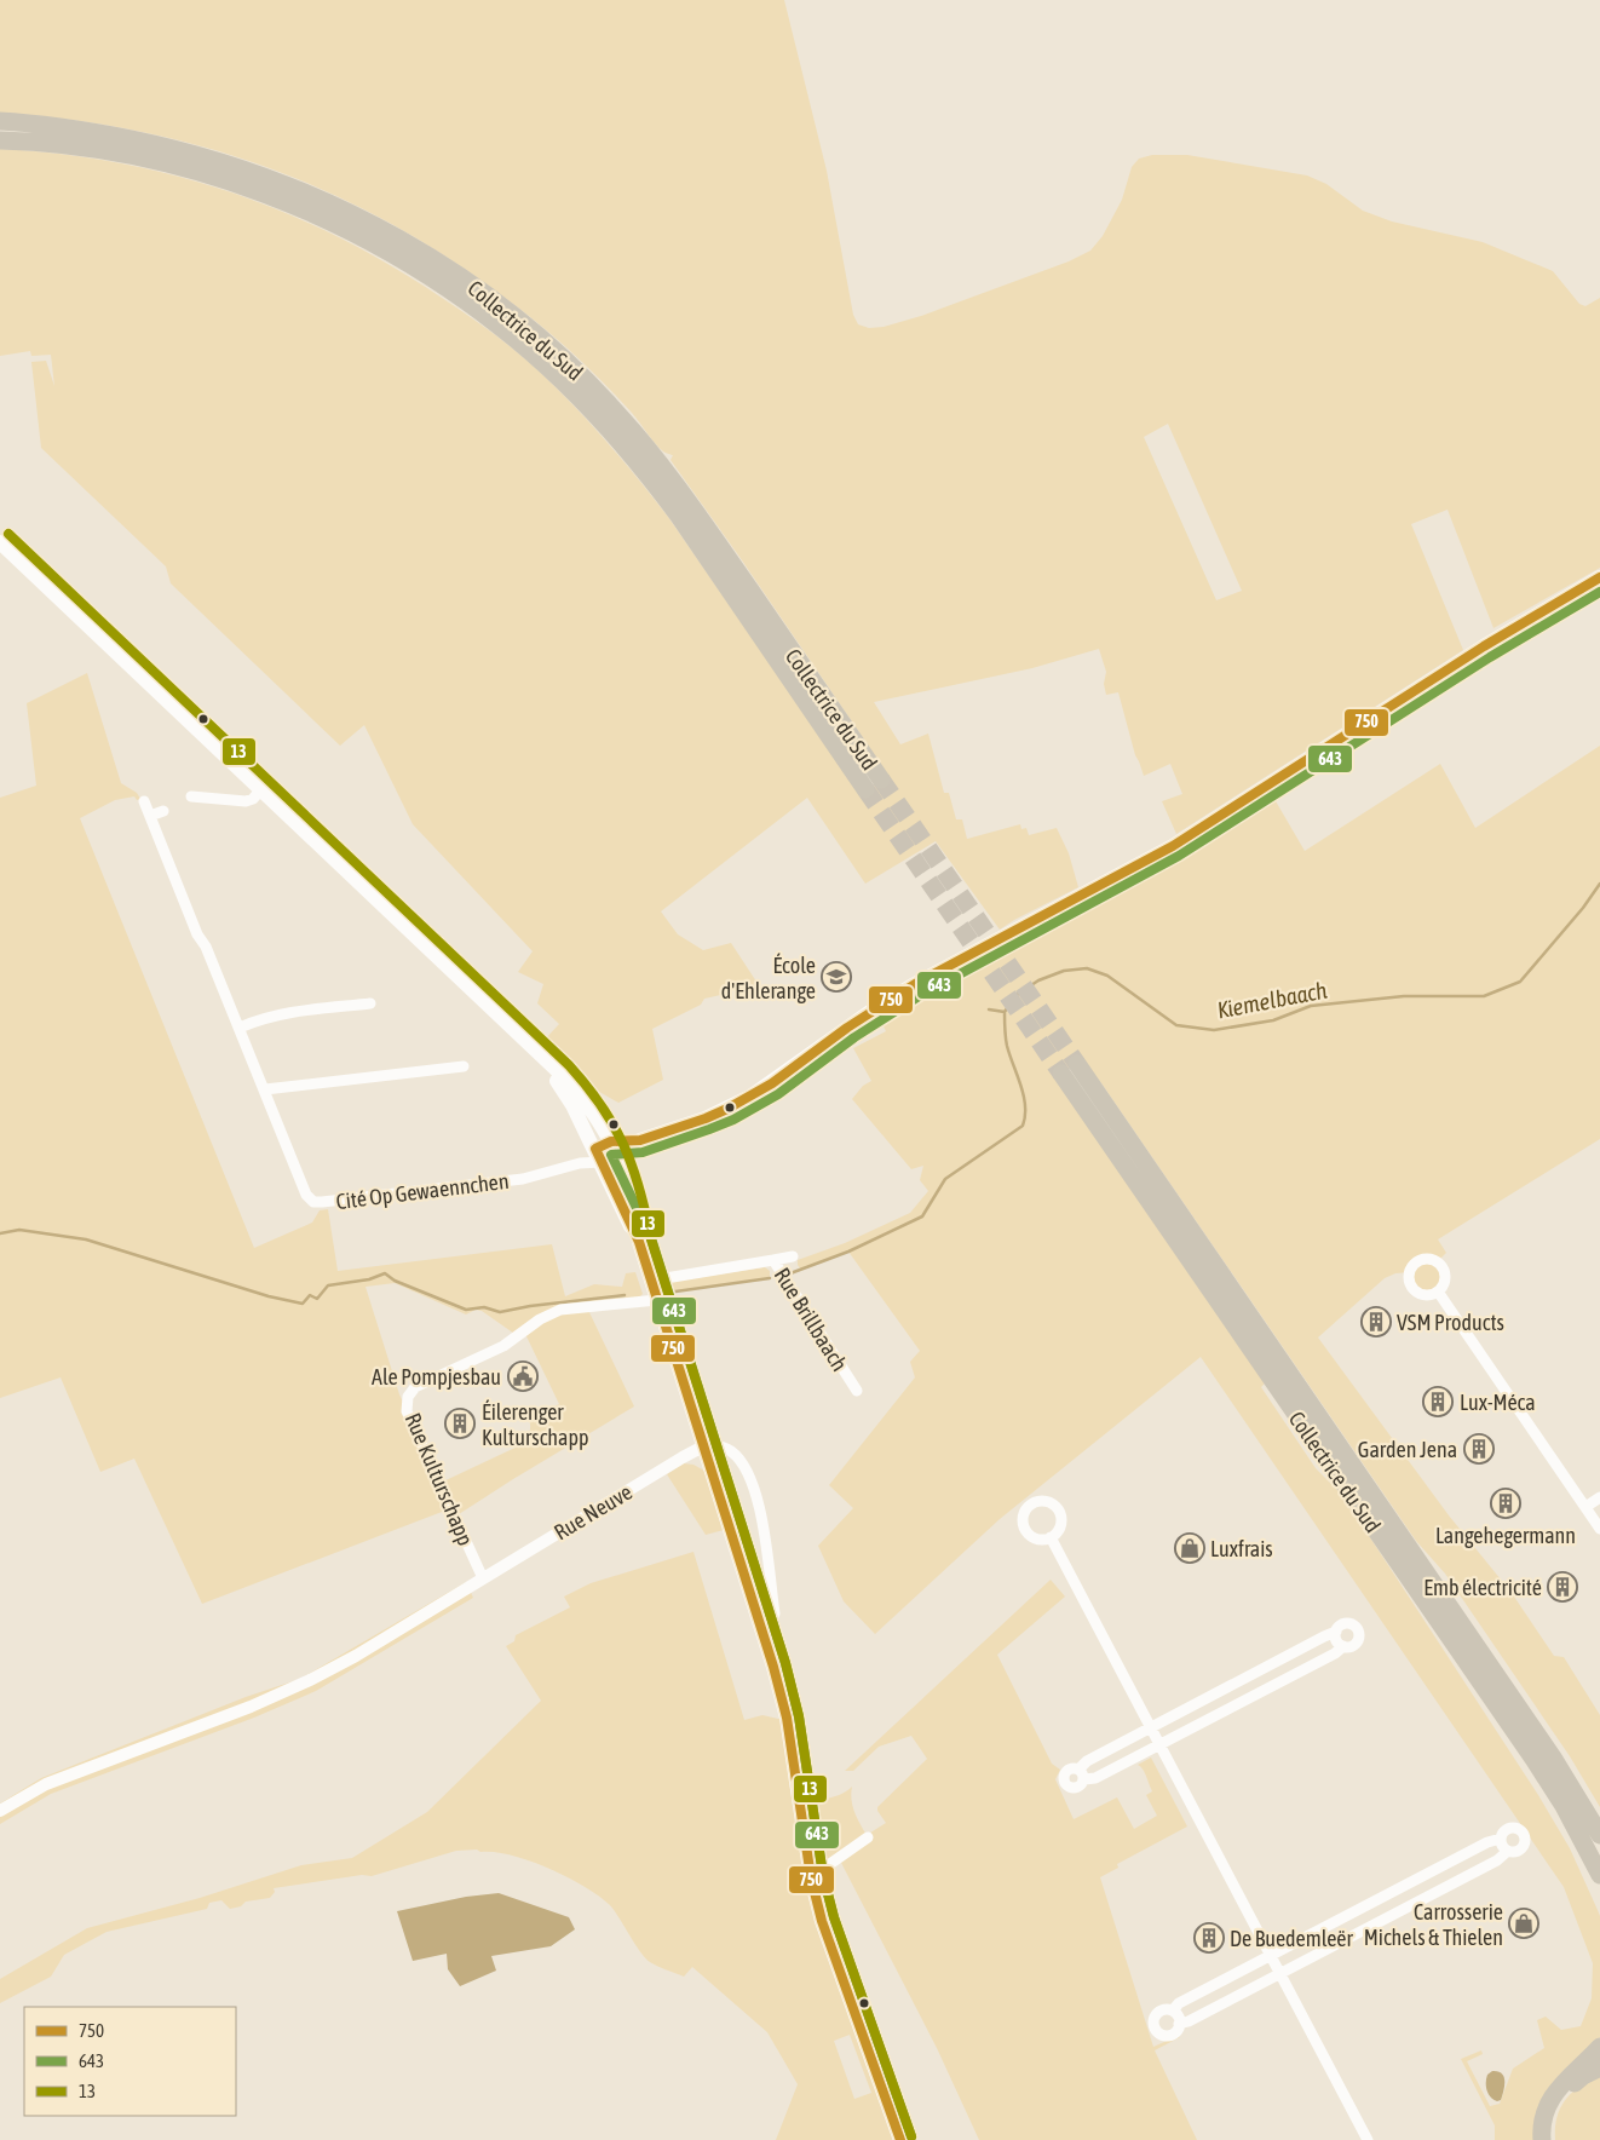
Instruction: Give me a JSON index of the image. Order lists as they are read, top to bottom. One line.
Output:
{"streets":{"highway":["Collectrice du Sud"],"street":["Cité Op Gewaennchen","Rue Brillbaach","Rue Kulturschapp","Rue Neuve"]},"crossings":[["Rue Kulturschapp","Rue Neuve"]],"water":["Kiemelbaach"],"places":{"school or university":["École d'Ehlerange"],"building":["VSM Products","Lux-Méca","Éilerenger Kulturschapp","Garden Jena","Langehegermann","Emb électricité","De Buedemleër"],"public building":["Ale Pompjesbau"],"shop":["Luxfrais","Carrosserie Michels & Thielen"]},"lines":["transit line 13","transit line 750","transit line 643"],"legend":["750","643","13"]}
